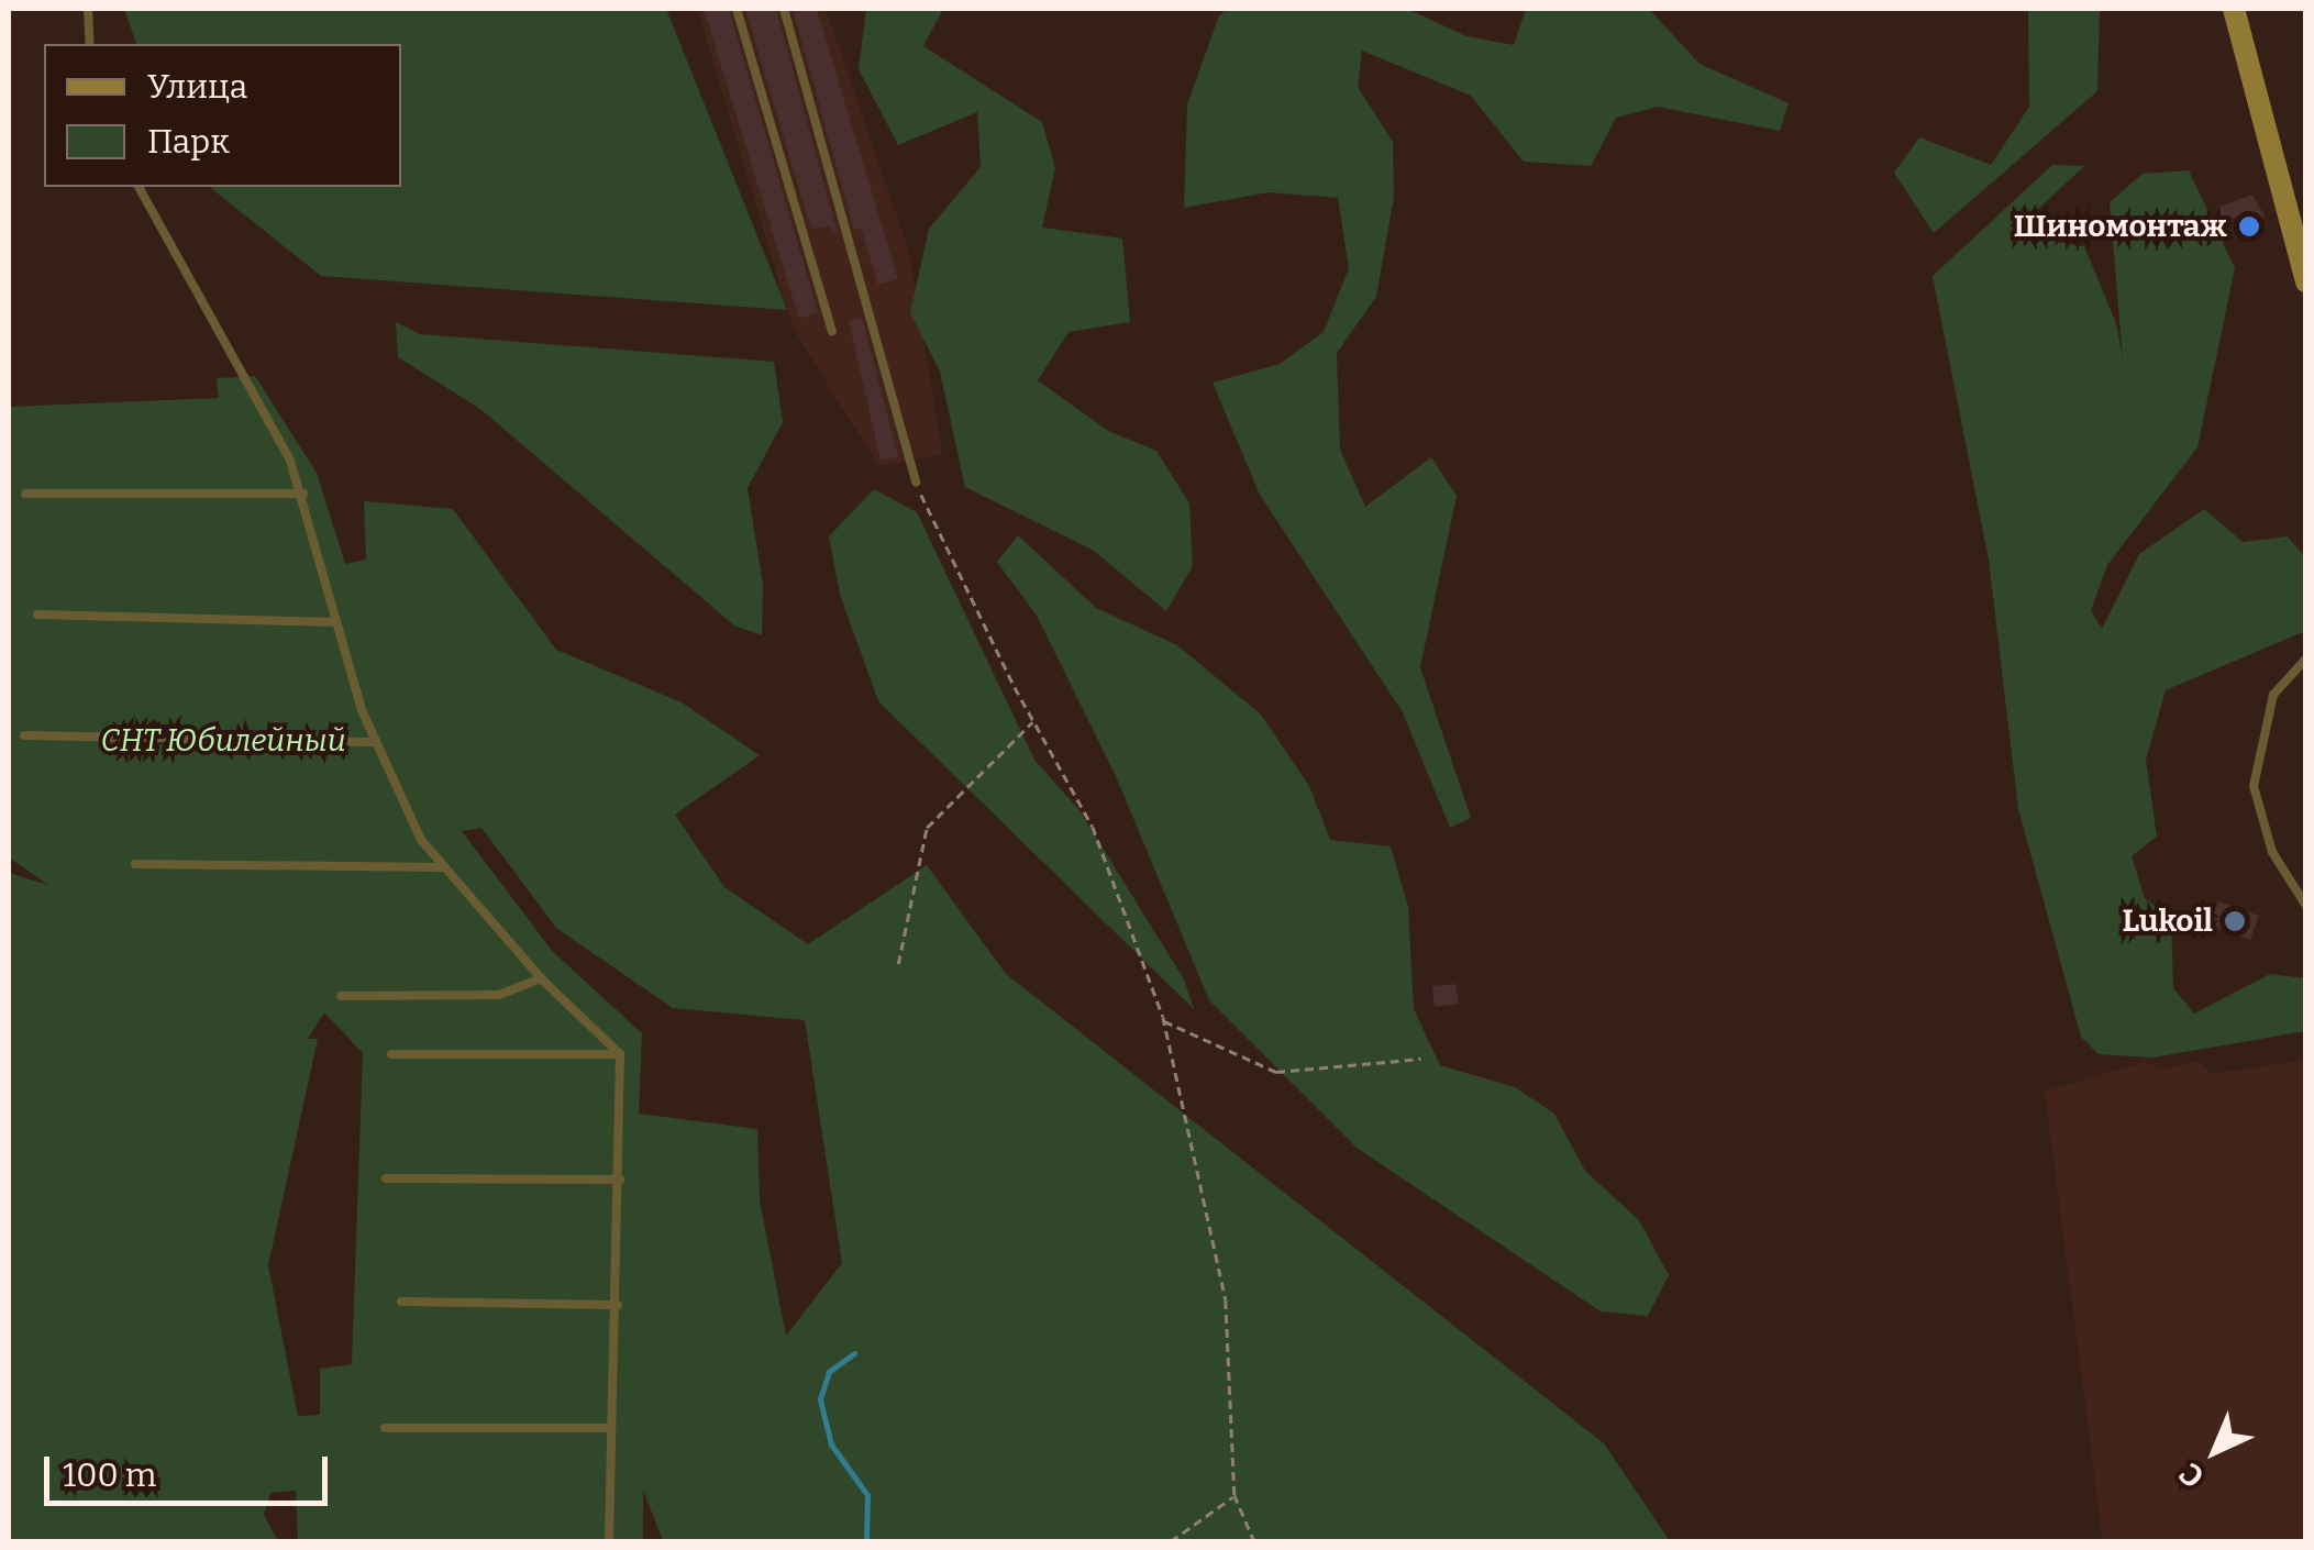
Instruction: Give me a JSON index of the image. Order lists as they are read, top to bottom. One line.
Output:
{"parks":["СНТ Юбилейный"],"places":["Шиномонтаж","Lukoil"],"legend":["Улица","Парк"],"scale_bar":"100 m","north":"bottom left"}
